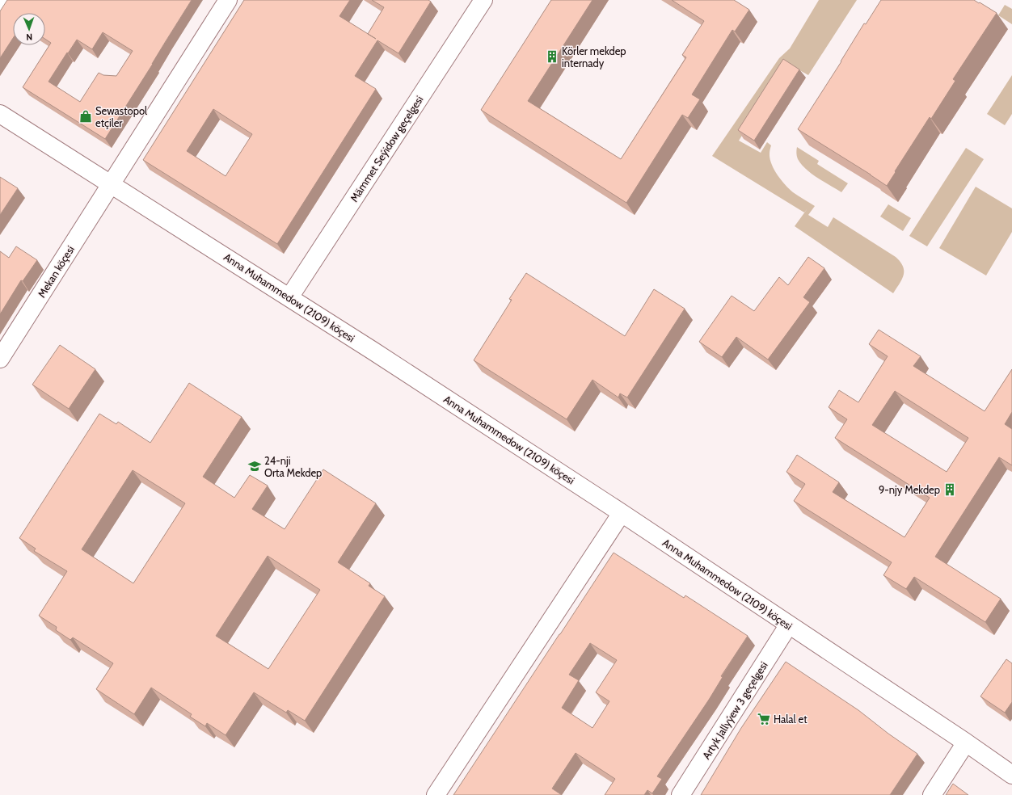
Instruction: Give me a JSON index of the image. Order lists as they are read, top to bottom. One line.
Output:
{"streets":{"street":["Mämmet Seýidow geçelgesi","Mekan köçesi","Anna Muhammedow (2109) köçesi","Artyk Jallyýew 3 geçelgesi"]},"crossings":[["Mämmet Seýidow geçelgesi","Anna Muhammedow (2109) köçesi"],["Mekan köçesi","Anna Muhammedow (2109) köçesi"],["Anna Muhammedow (2109) köçesi","Artyk Jallyýew 3 geçelgesi"]],"places":{"building":["Körler mekdep internady","9-njy Mekdep"],"shop":["Sewastopol etçiler"],"school or university":["24-nji Orta Mekdep"],"supermarket":["Halal et"]},"north":"bottom"}
